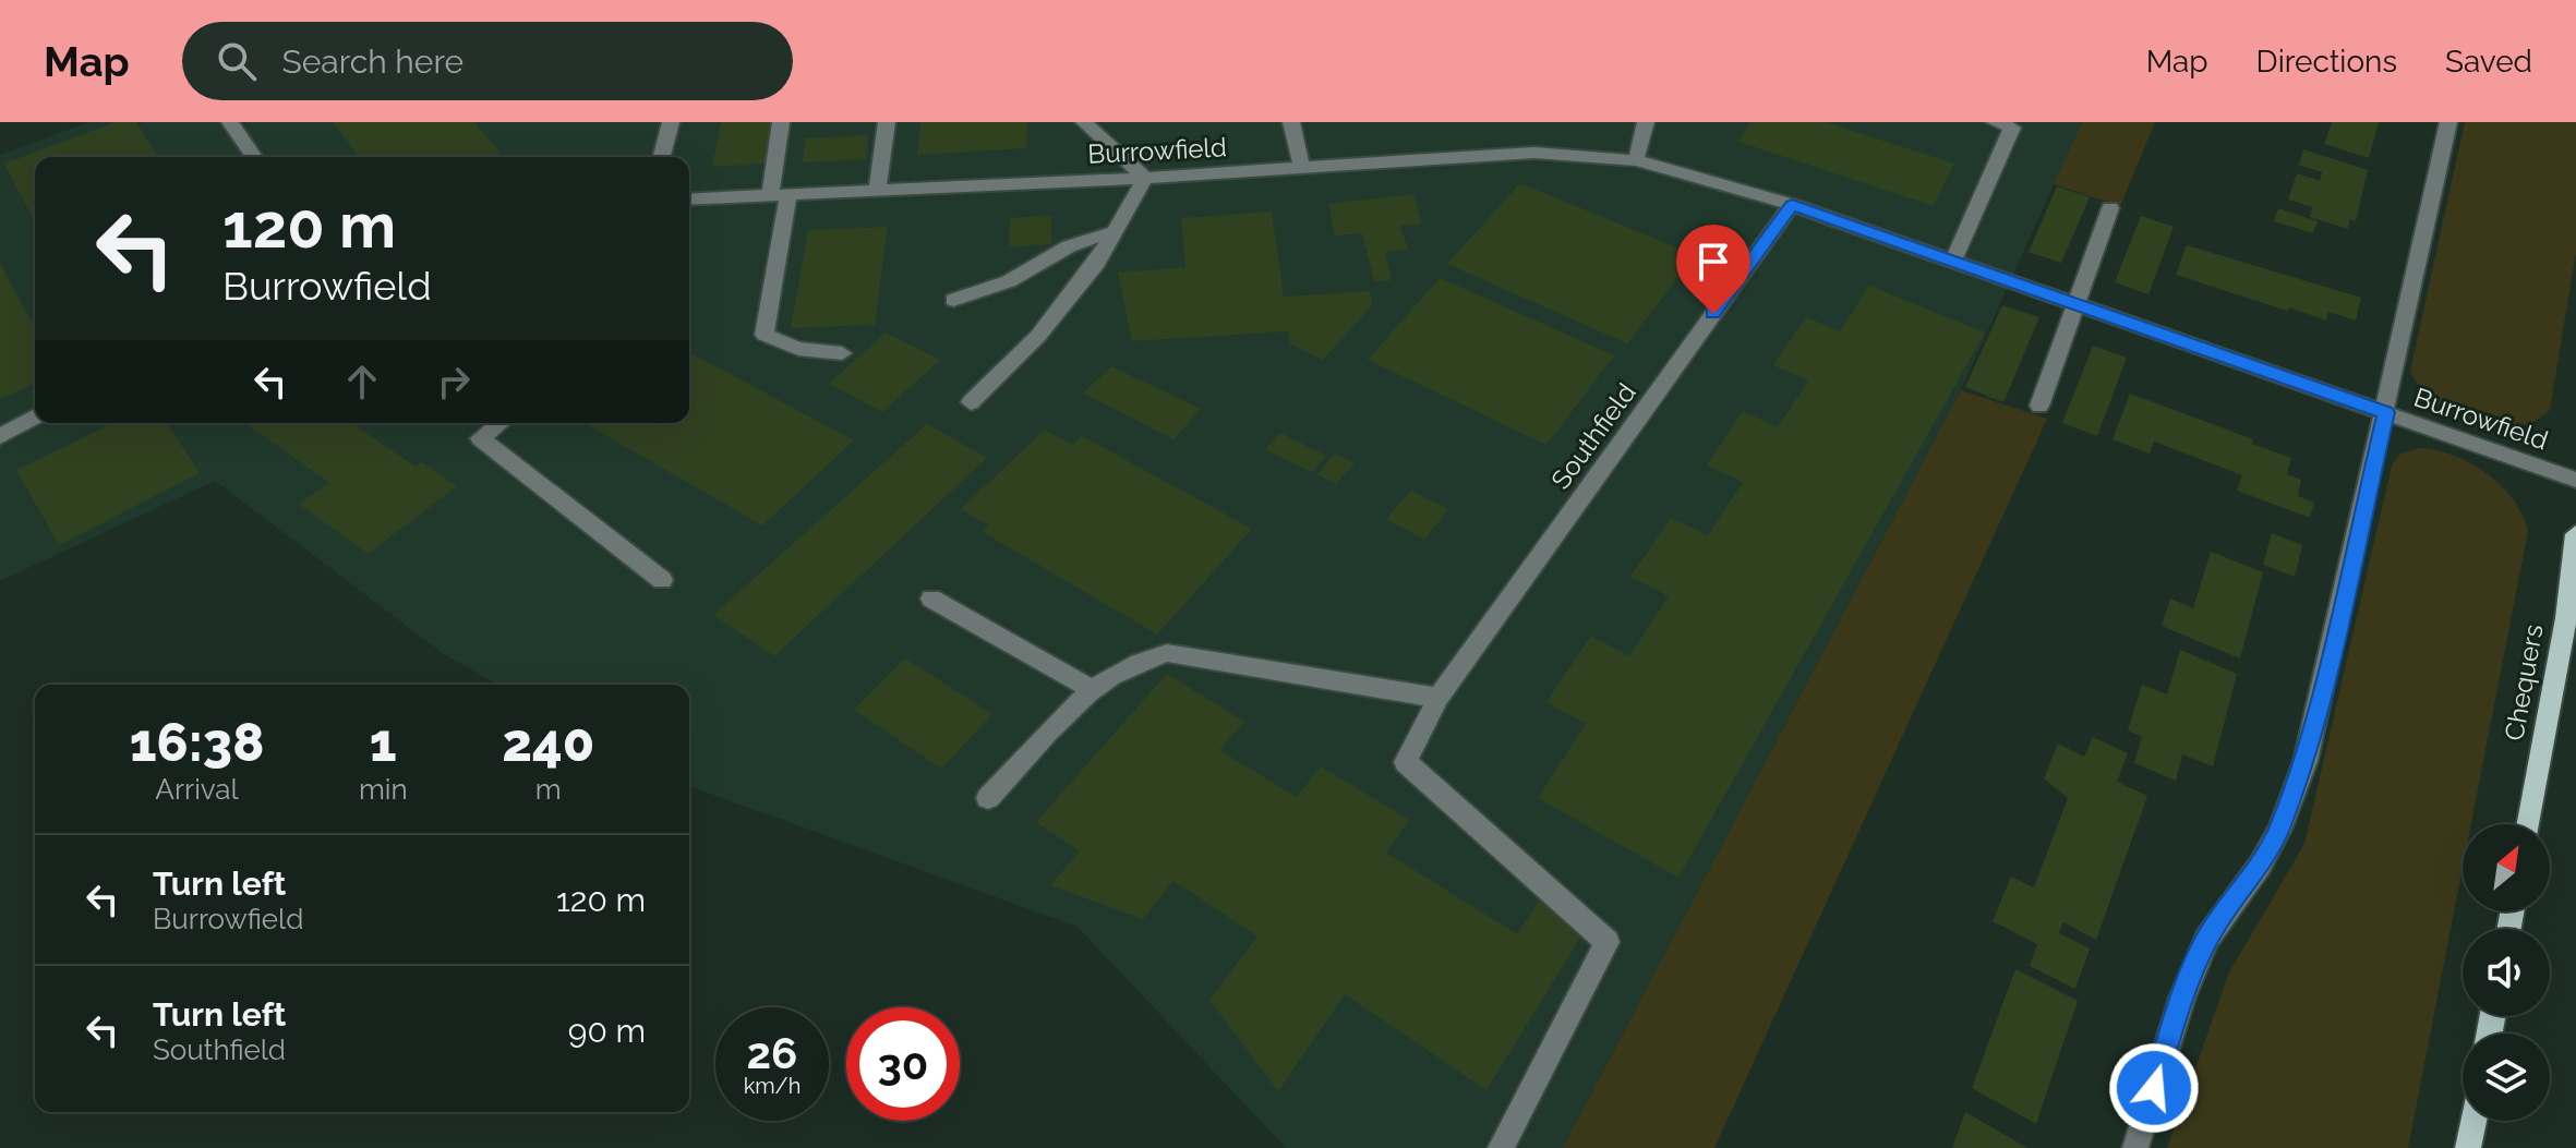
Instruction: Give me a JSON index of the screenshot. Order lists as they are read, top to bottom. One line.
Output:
{"streets":{"main road":["Chequers"],"street":["Burrowfield","Southfield"]},"crossings":[["Burrowfield","Southfield"]],"north":"top right","page":{"header":"Map","search":"Search here","nav":["Map","Directions","Saved"],"turn":["120 m","Burrowfield"],"eta":["16:38","Arrival","1","min","240","m"],"list":[{"name":"Turn left","note":"Burrowfield","value":"120 m"},{"name":"Turn left","note":"Southfield","value":"90 m"}],"speed":"26 km/h","limit":"30"}}
